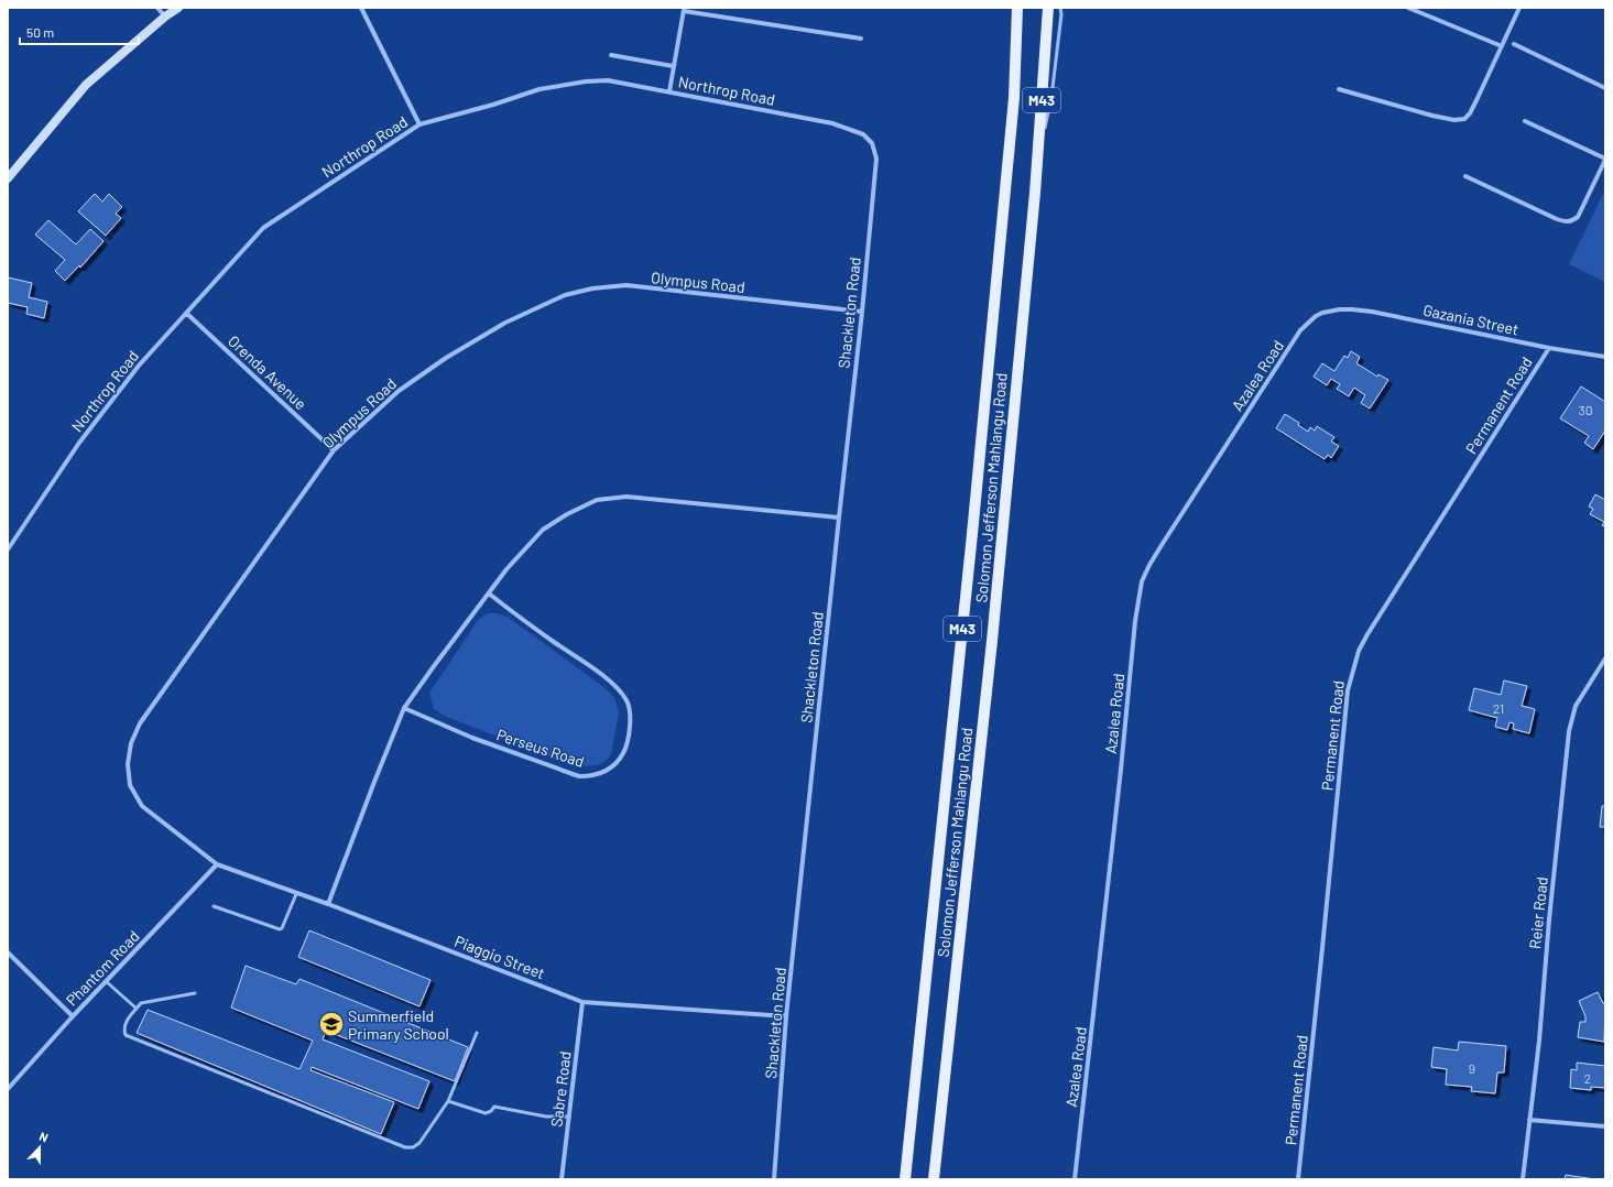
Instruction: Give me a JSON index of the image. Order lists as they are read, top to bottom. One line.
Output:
{"streets":{"main road":["M43","Solomon Jefferson Mahlangu Road"],"street":["Northrop Road","Olympus Road","Shackleton Road","Gazania Street","Orenda Avenue","Azalea Road","Permanent Road","Perseus Road","Reier Road","Piaggio Street","Phantom Road","Sabre Road"]},"crossings":[["Northrop Road","Shackleton Road"],["Northrop Road","Orenda Avenue"],["Olympus Road","Shackleton Road"],["Olympus Road","Orenda Avenue"],["Olympus Road","Piaggio Street"],["Olympus Road","Phantom Road"],["Shackleton Road","Piaggio Street"],["Gazania Street","Azalea Road"],["Gazania Street","Permanent Road"],["Piaggio Street","Phantom Road"],["Piaggio Street","Sabre Road"]],"places":{"school or university":["Summerfield Primary School"]},"house_numbers":["30","21","9","2"],"scale_bar":"50 m","north":"top"}
